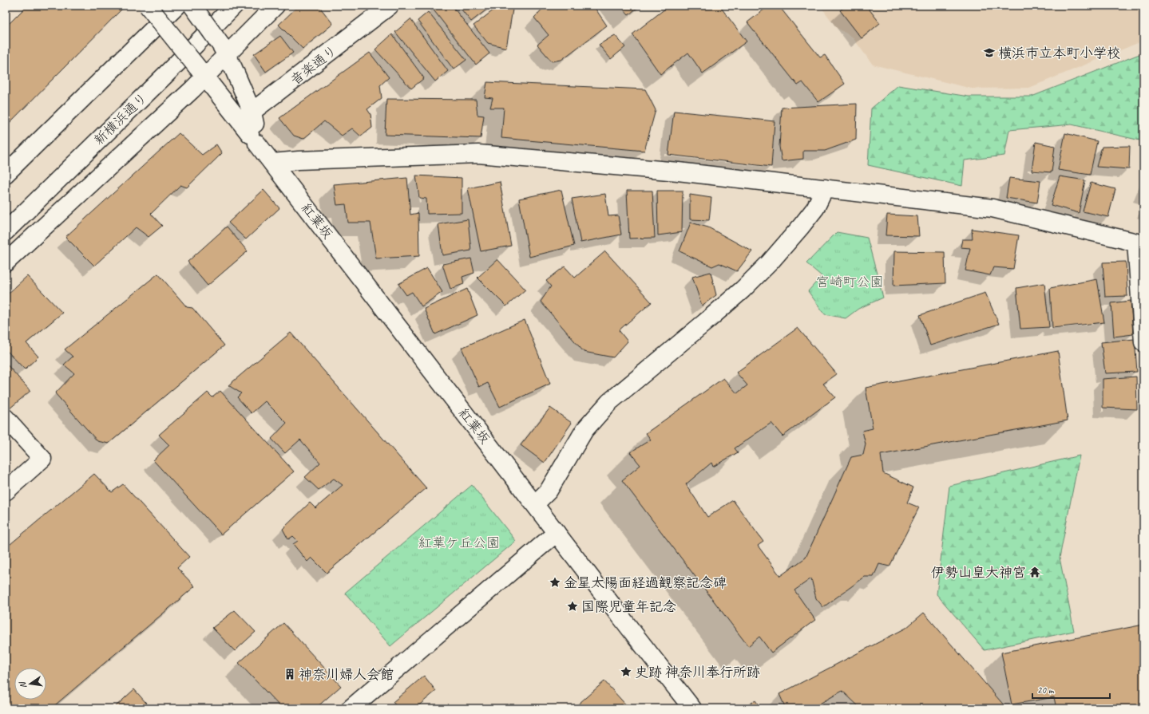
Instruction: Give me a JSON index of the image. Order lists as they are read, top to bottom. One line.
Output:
{"streets":{"street":["音楽通り","新横浜通り","紅葉坂"]},"crossings":[["音楽通り","紅葉坂"]],"parks":["宮崎町公園","紅葉ケ丘公園"],"places":{"school or university":["横浜市立本町小学校"],"temple":["伊勢山皇大神宮"],"place":["金星太陽面経過観察記念碑","国際児童年記念","史跡 神奈川奉行所跡"],"building":["神奈川婦人会館"]},"scale_bar":"20 m","north":"left"}
